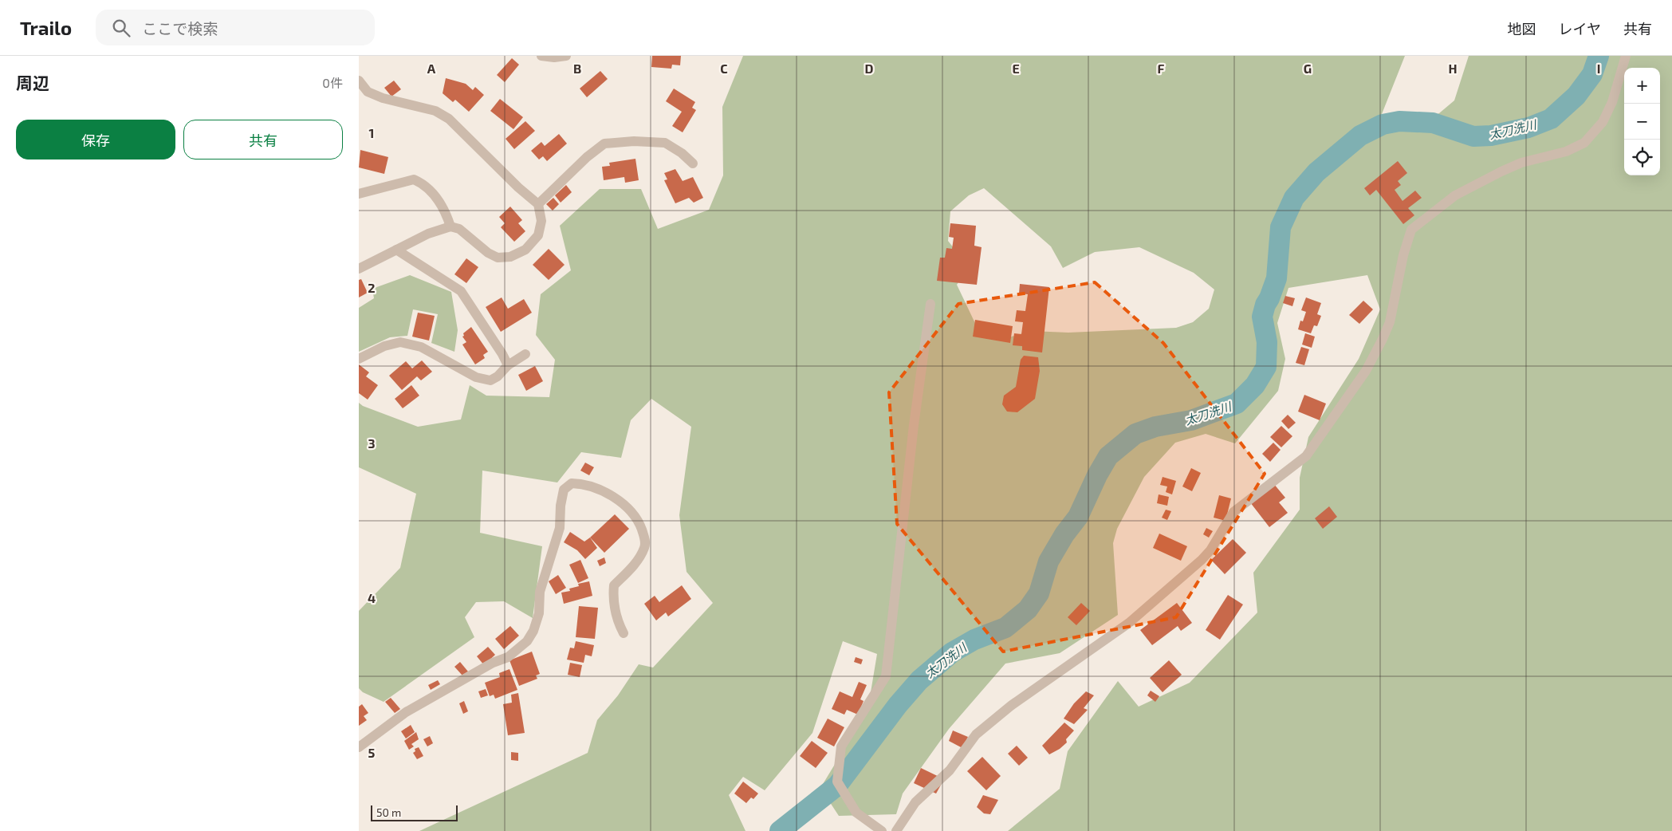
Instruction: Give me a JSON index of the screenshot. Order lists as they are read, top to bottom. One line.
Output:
{"water":["太刀洗川"],"scale_bar":"50 m","page":{"header":"Trailo","search":"ここで検索","nav":["地図","レイヤ","共有"],"heading":["周辺","0件"],"map_buttons":["+","−"],"buttons":["保存","共有"],"scale":"50 m"},"grid":{"columns":["A","B","C","D","E","F","G","H","I"],"rows":["1","2","3","4","5"]}}
